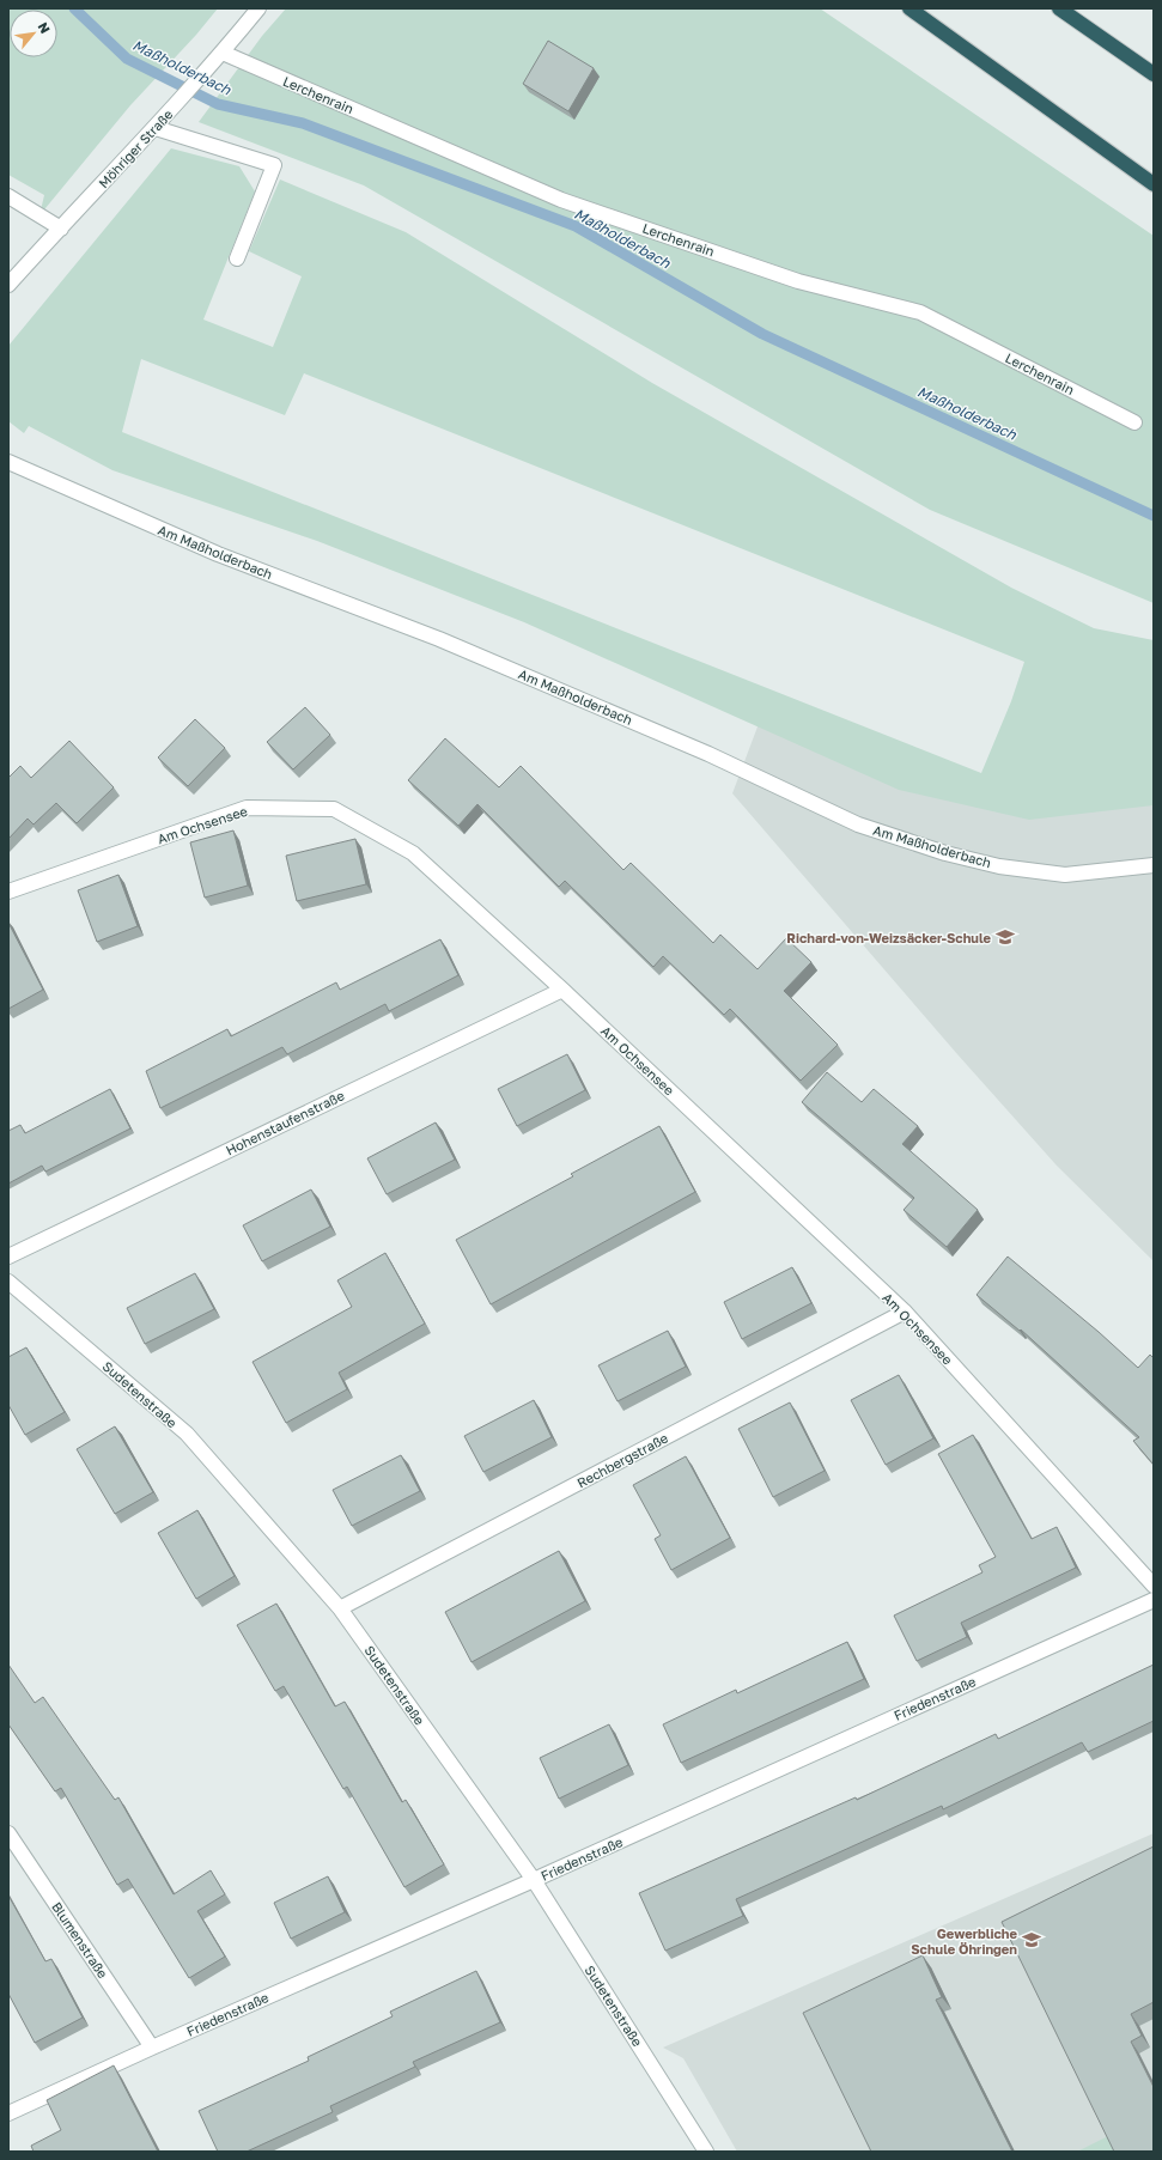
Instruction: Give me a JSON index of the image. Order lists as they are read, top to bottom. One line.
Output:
{"streets":{"street":["Lerchenrain","Möhriger Straße","Am Maßholderbach","Am Ochsensee","Hohenstaufenstraße","Sudetenstraße","Rechbergstraße","Friedenstraße","Blumenstraße"]},"crossings":[["Lerchenrain","Möhriger Straße"],["Am Ochsensee","Hohenstaufenstraße"],["Am Ochsensee","Rechbergstraße"],["Sudetenstraße","Rechbergstraße"],["Sudetenstraße","Friedenstraße"],["Friedenstraße","Blumenstraße"]],"water":["Maßholderbach"],"places":{"school or university":["Richard-von-Weizsäcker-Schule","Gewerbliche Schule Öhringen"]},"north":"top right"}
